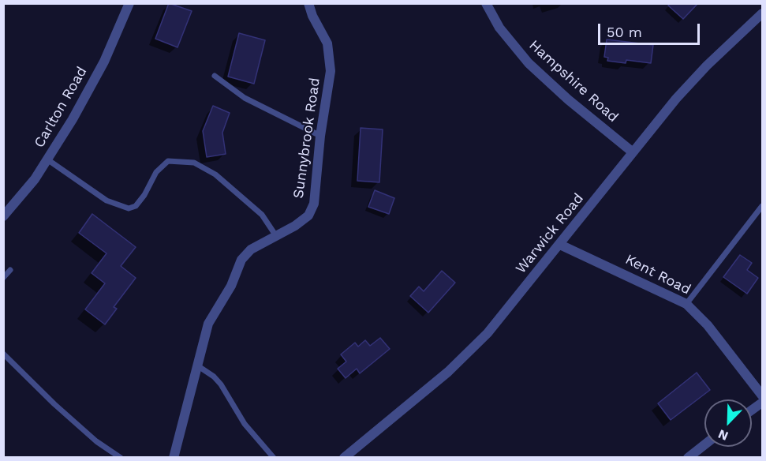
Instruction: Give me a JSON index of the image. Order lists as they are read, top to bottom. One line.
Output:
{"streets":{"street":["Hampshire Road","Carlton Road","Sunnybrook Road","Warwick Road","Kent Road"]},"crossings":[["Hampshire Road","Warwick Road"],["Warwick Road","Kent Road"]],"scale_bar":"50 m","north":"bottom left"}
